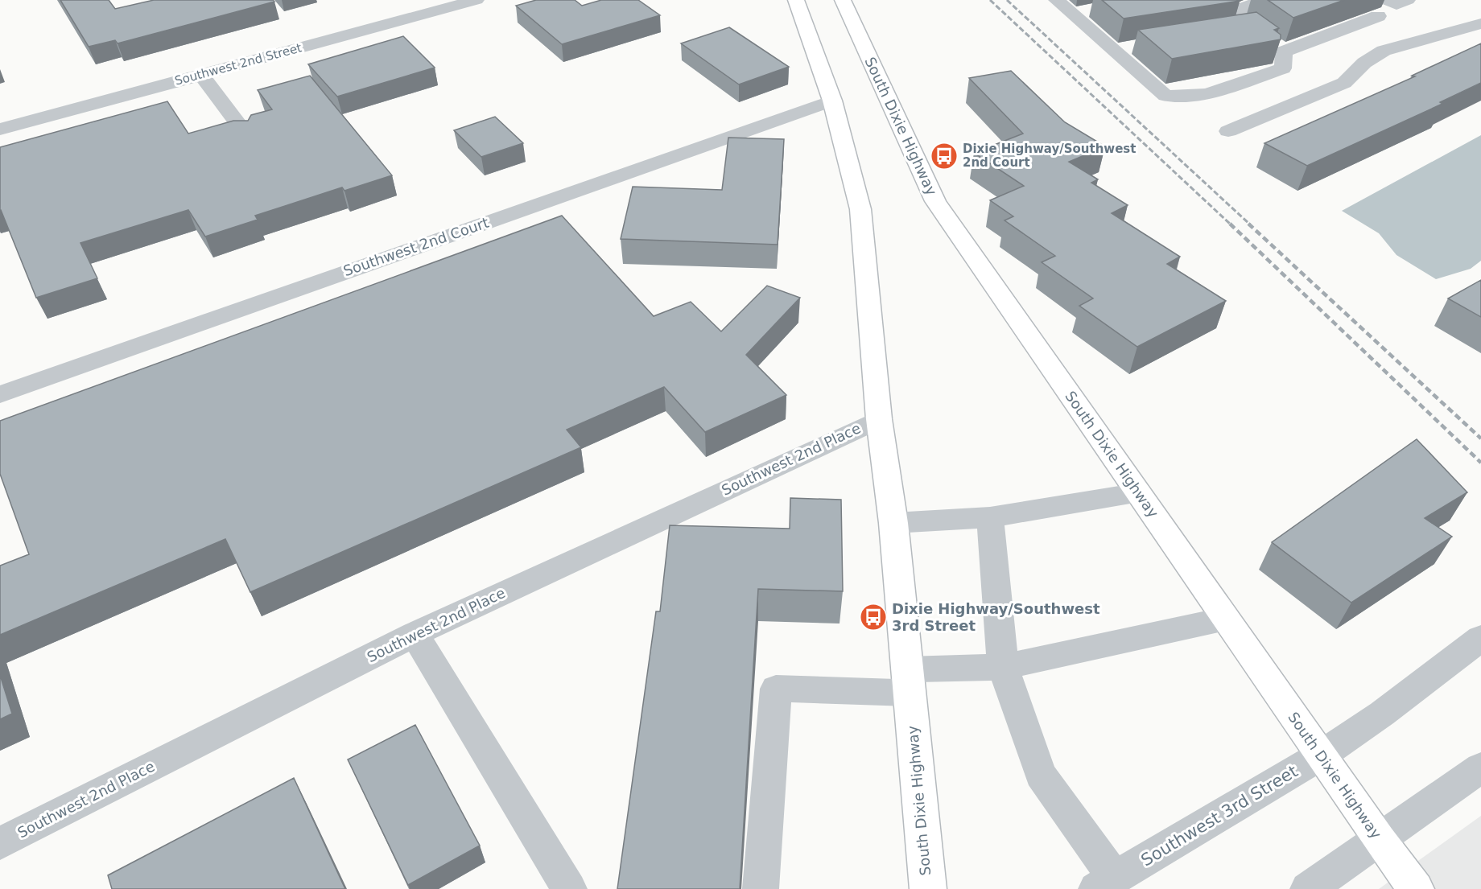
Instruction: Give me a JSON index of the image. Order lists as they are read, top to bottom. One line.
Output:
{"streets":{"main road":["South Dixie Highway"],"street":["Southwest 2nd Street","Southwest 2nd Court","Southwest 2nd Place","Southwest 3rd Street"]},"crossings":[["South Dixie Highway","Southwest 2nd Court"],["South Dixie Highway","Southwest 2nd Place"],["South Dixie Highway","Southwest 3rd Street"]],"places":{"bus stop":["Dixie Highway/Southwest 2nd Court","Dixie Highway/Southwest 3rd Street"]}}
